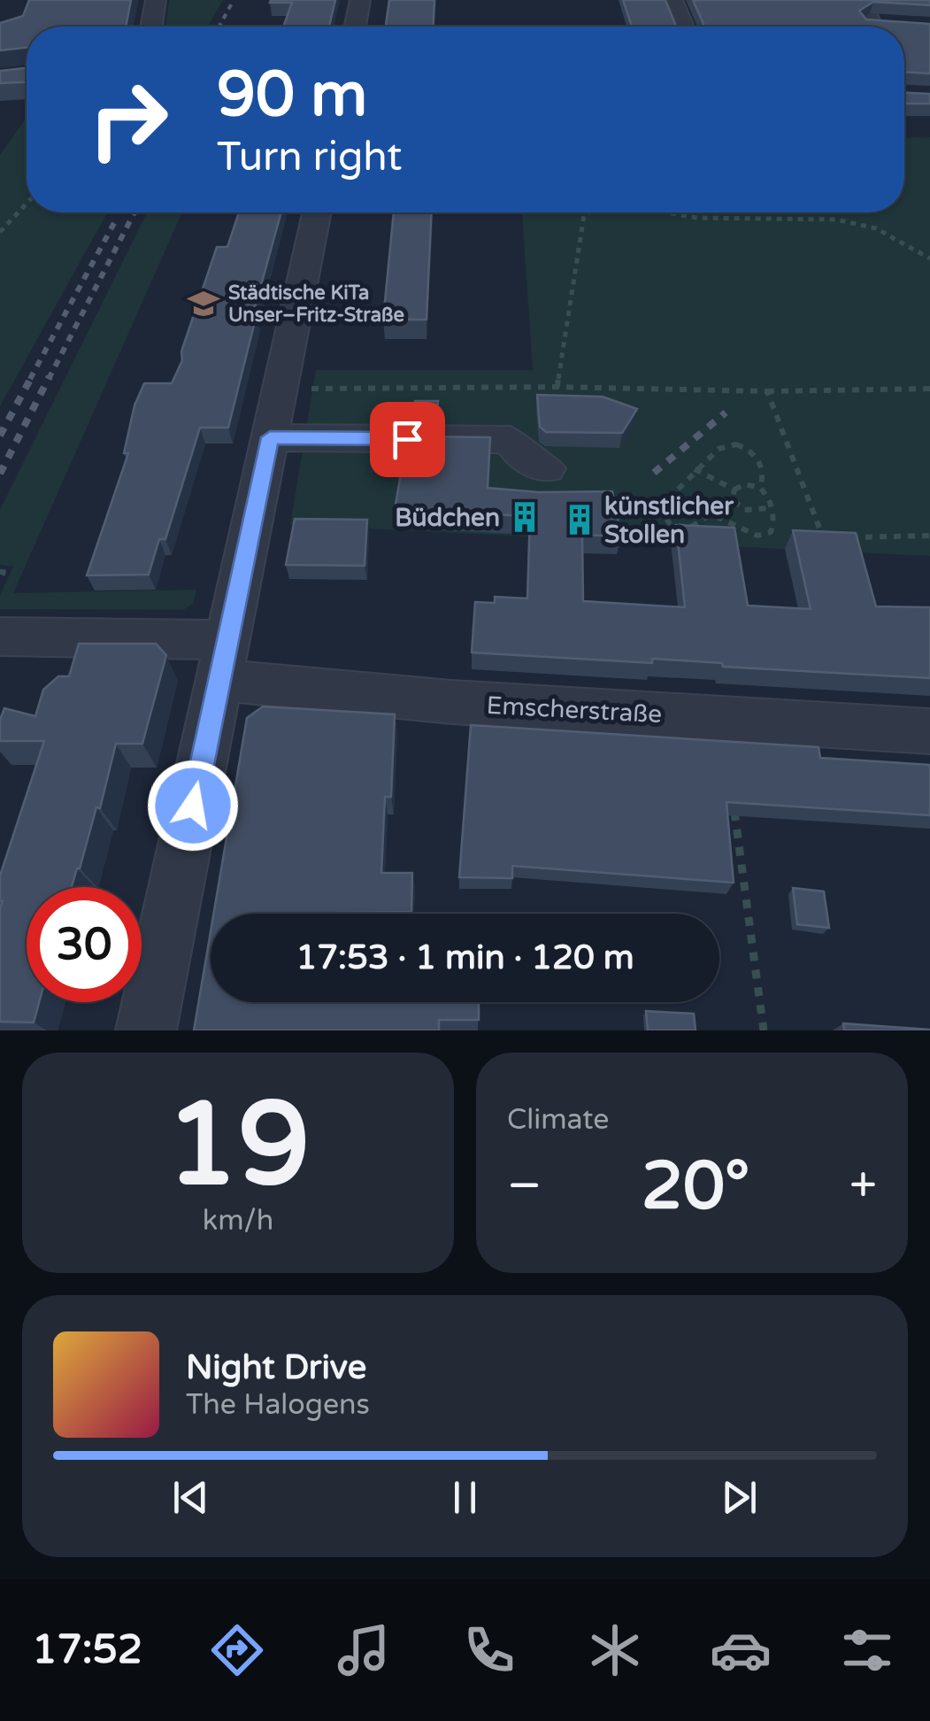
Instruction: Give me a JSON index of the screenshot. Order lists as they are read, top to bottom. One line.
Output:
{"streets":{"street":["Emscherstraße"]},"places":{"school or university":["Städtische KiTa Unser–Fritz-Straße"],"building":["Büdchen","künstlicher Stollen"]},"page":{"turn":["90 m","Turn right"],"limit":"30","trip":"17:53 · 1 min · 120 m","tile":[["19","km/h"],"Climate"],"heat":["−","20°","+"],"song":["Night Drive","The Halogens"],"tabs":"17:52"}}
